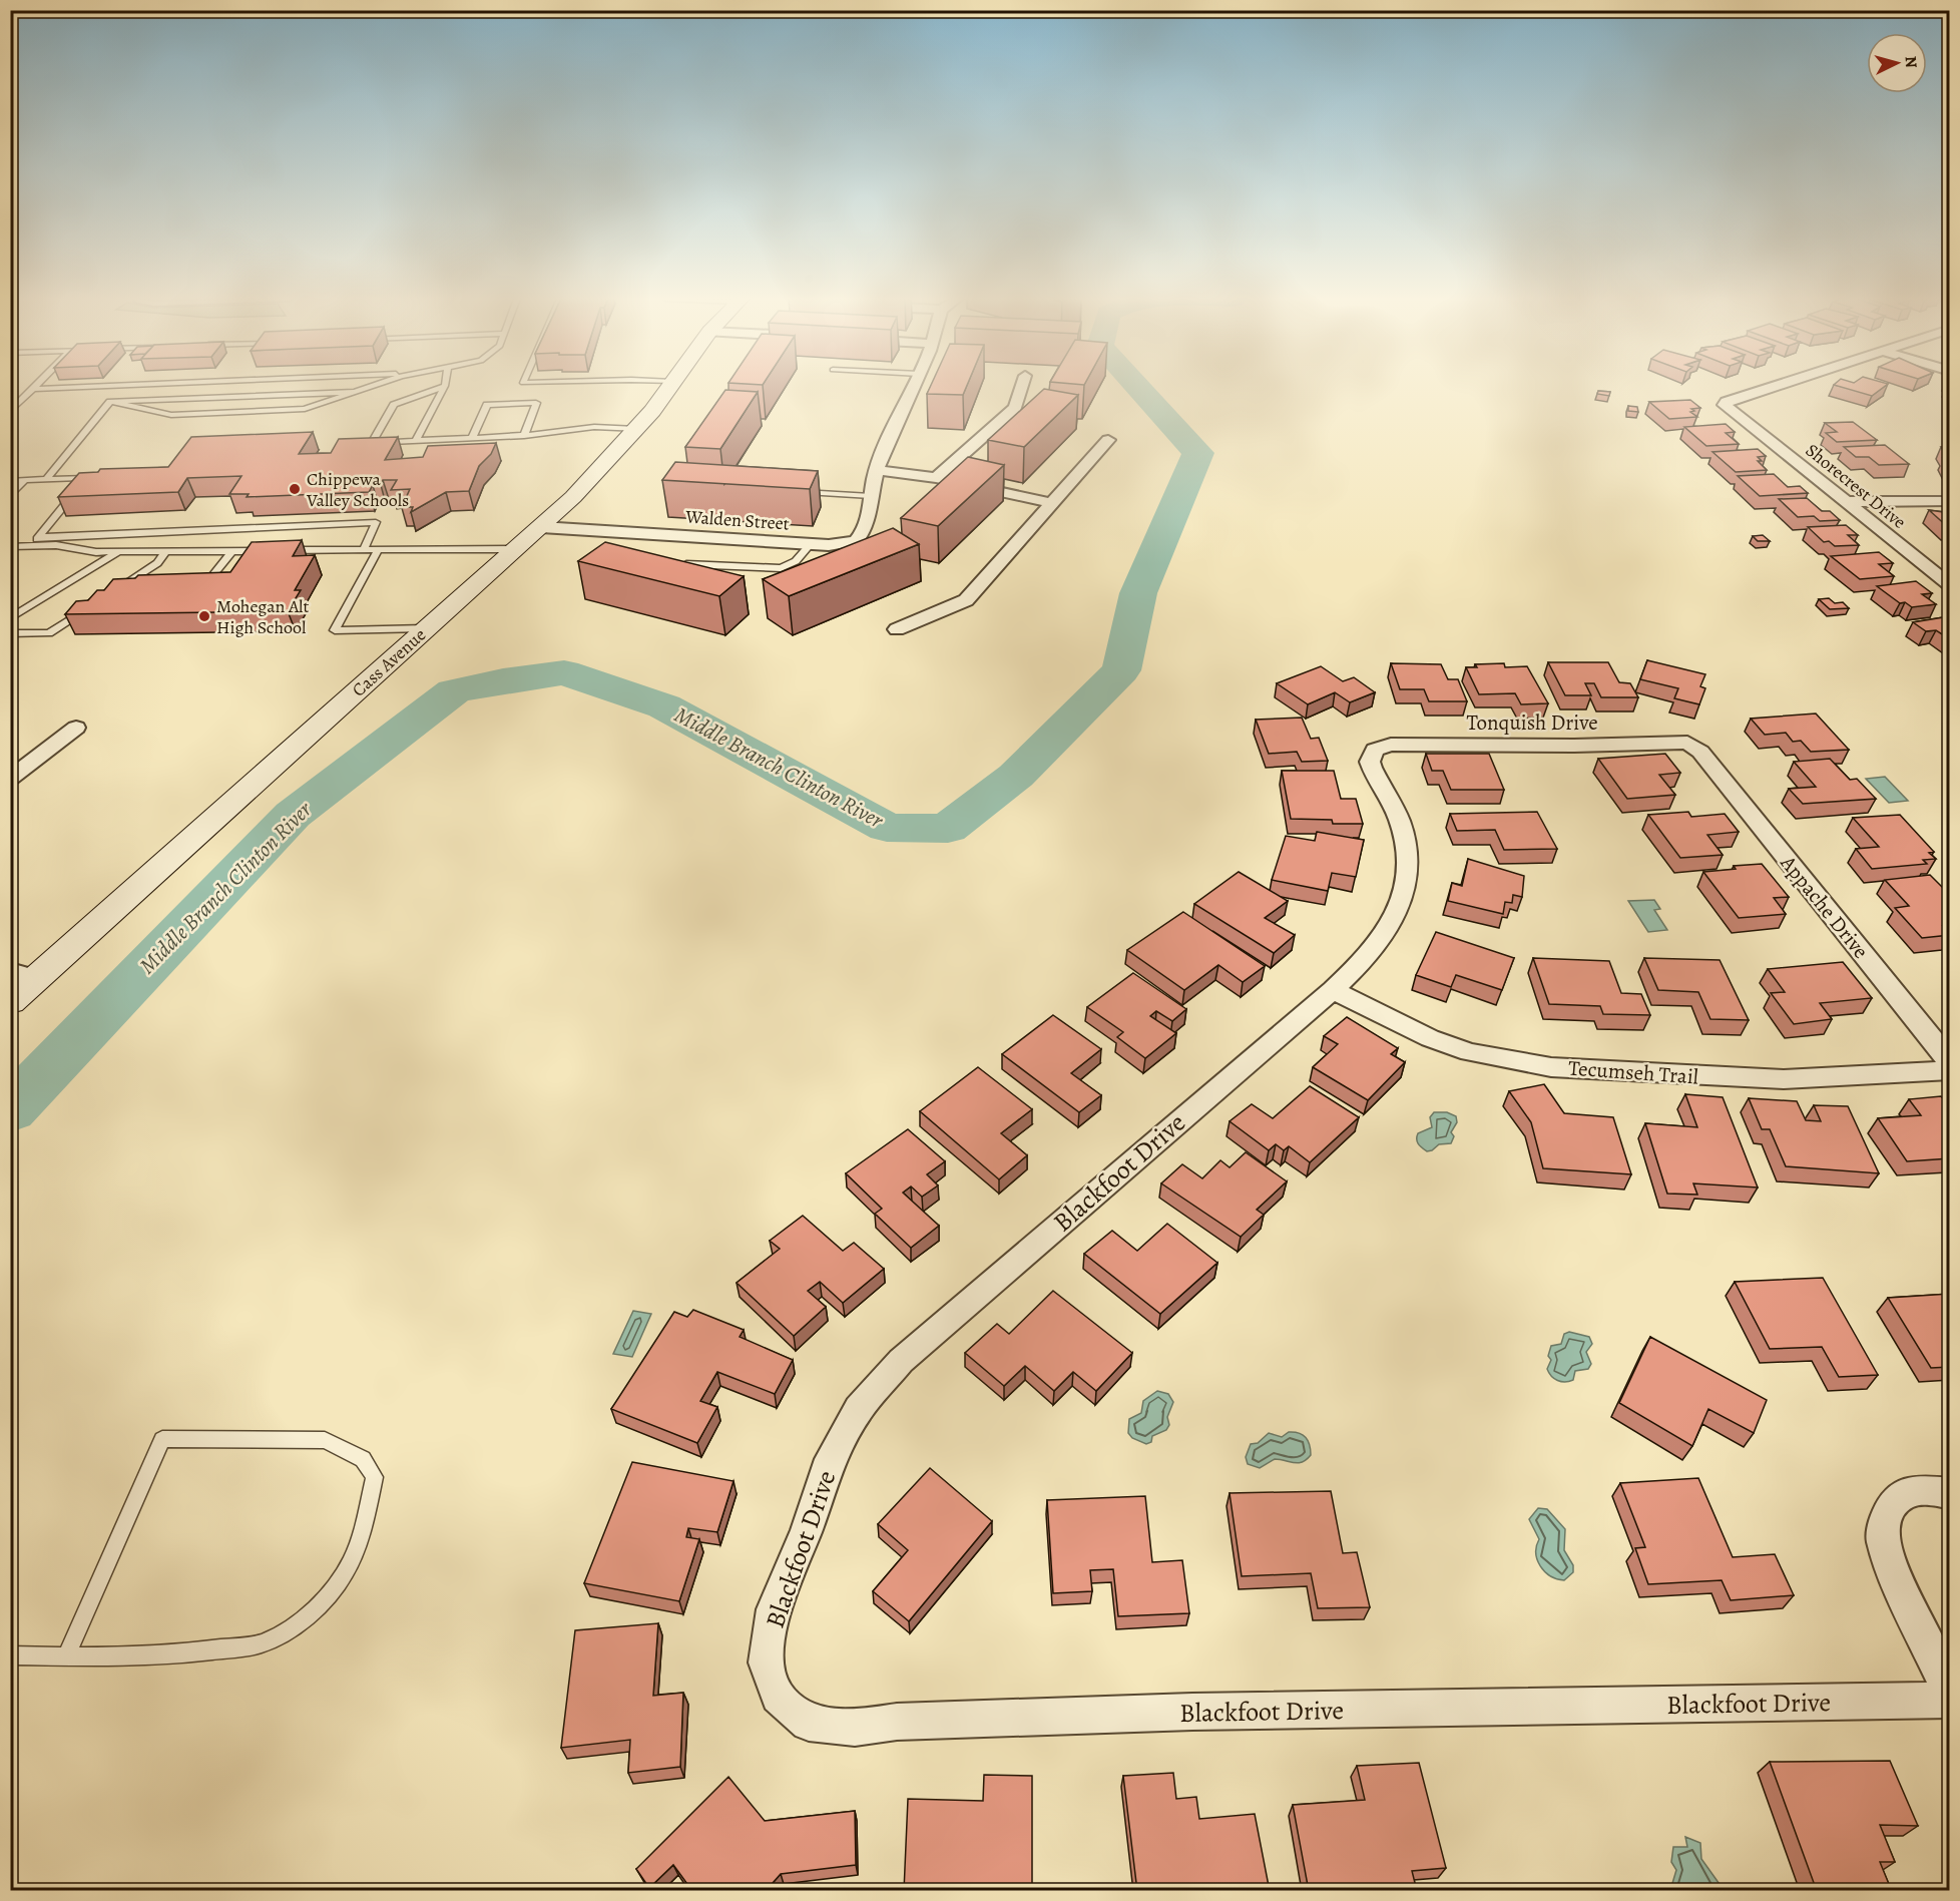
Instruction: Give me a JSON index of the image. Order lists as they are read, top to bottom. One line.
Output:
{"streets":{"main road":["Cass Avenue"],"street":["Shorecrest Drive","Walden Street","Tonquish Drive","Appache Drive","Tecumseh Trail","Blackfoot Drive"]},"crossings":[["Walden Street","Cass Avenue"],["Tonquish Drive","Appache Drive"],["Tonquish Drive","Blackfoot Drive"],["Tecumseh Trail","Blackfoot Drive"]],"water":["Middle Branch Clinton River"],"places":["Chippewa Valley Schools","Mohegan Alt High School"],"north":"right"}
